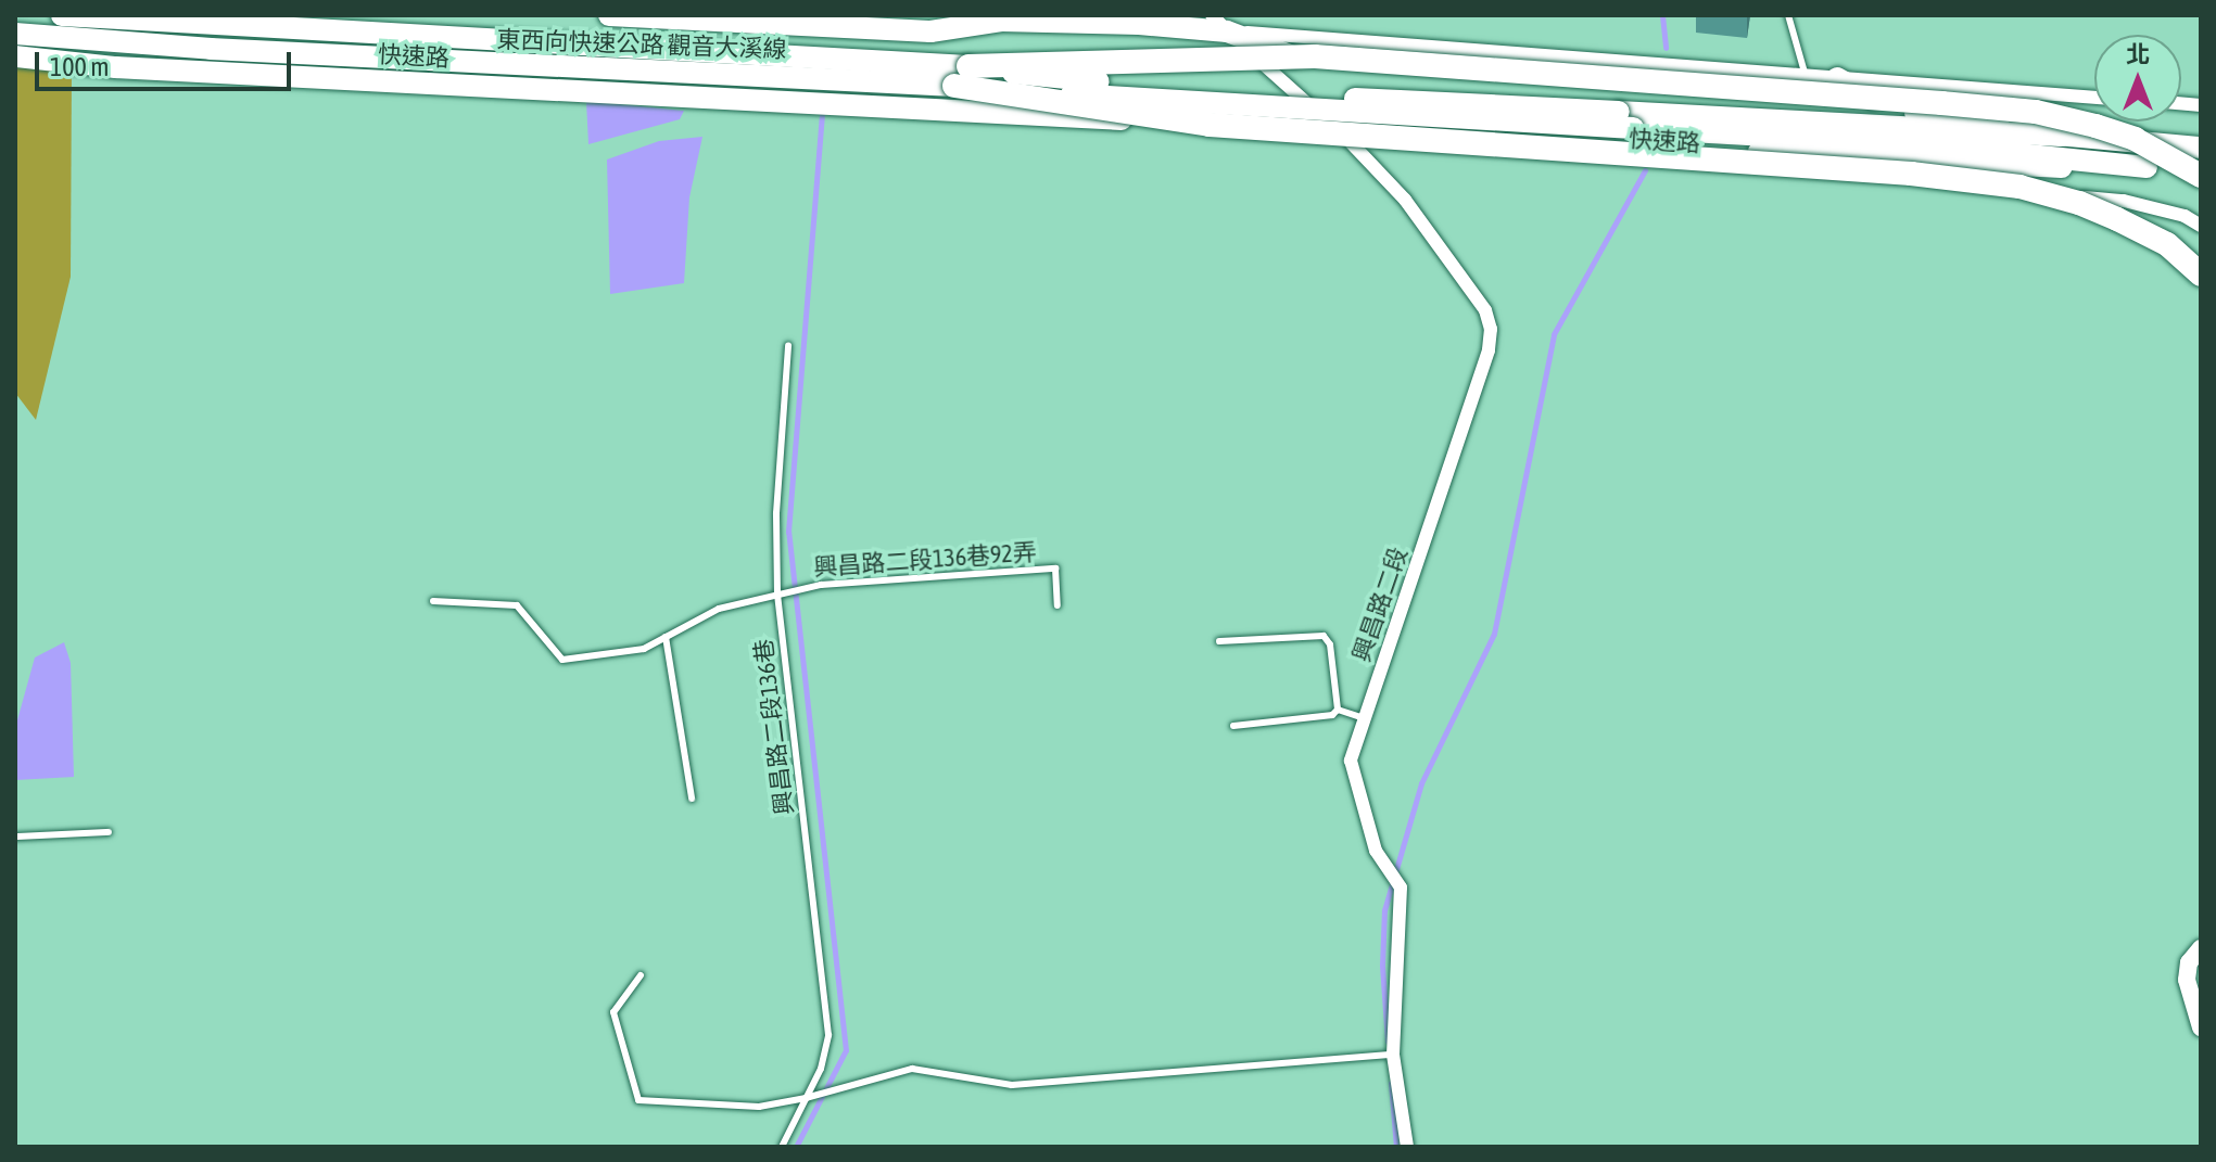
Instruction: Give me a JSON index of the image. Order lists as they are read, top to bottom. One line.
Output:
{"streets":{"main road":["東西向快速公路 觀音大溪線","快速路"],"street":["興昌路二段"],"lane":["興昌路二段136巷92弄","興昌路二段136巷"]},"crossings":[["快速路","興昌路二段"],["興昌路二段136巷92弄","興昌路二段136巷"]],"scale_bar":"100 m","north":"top"}
